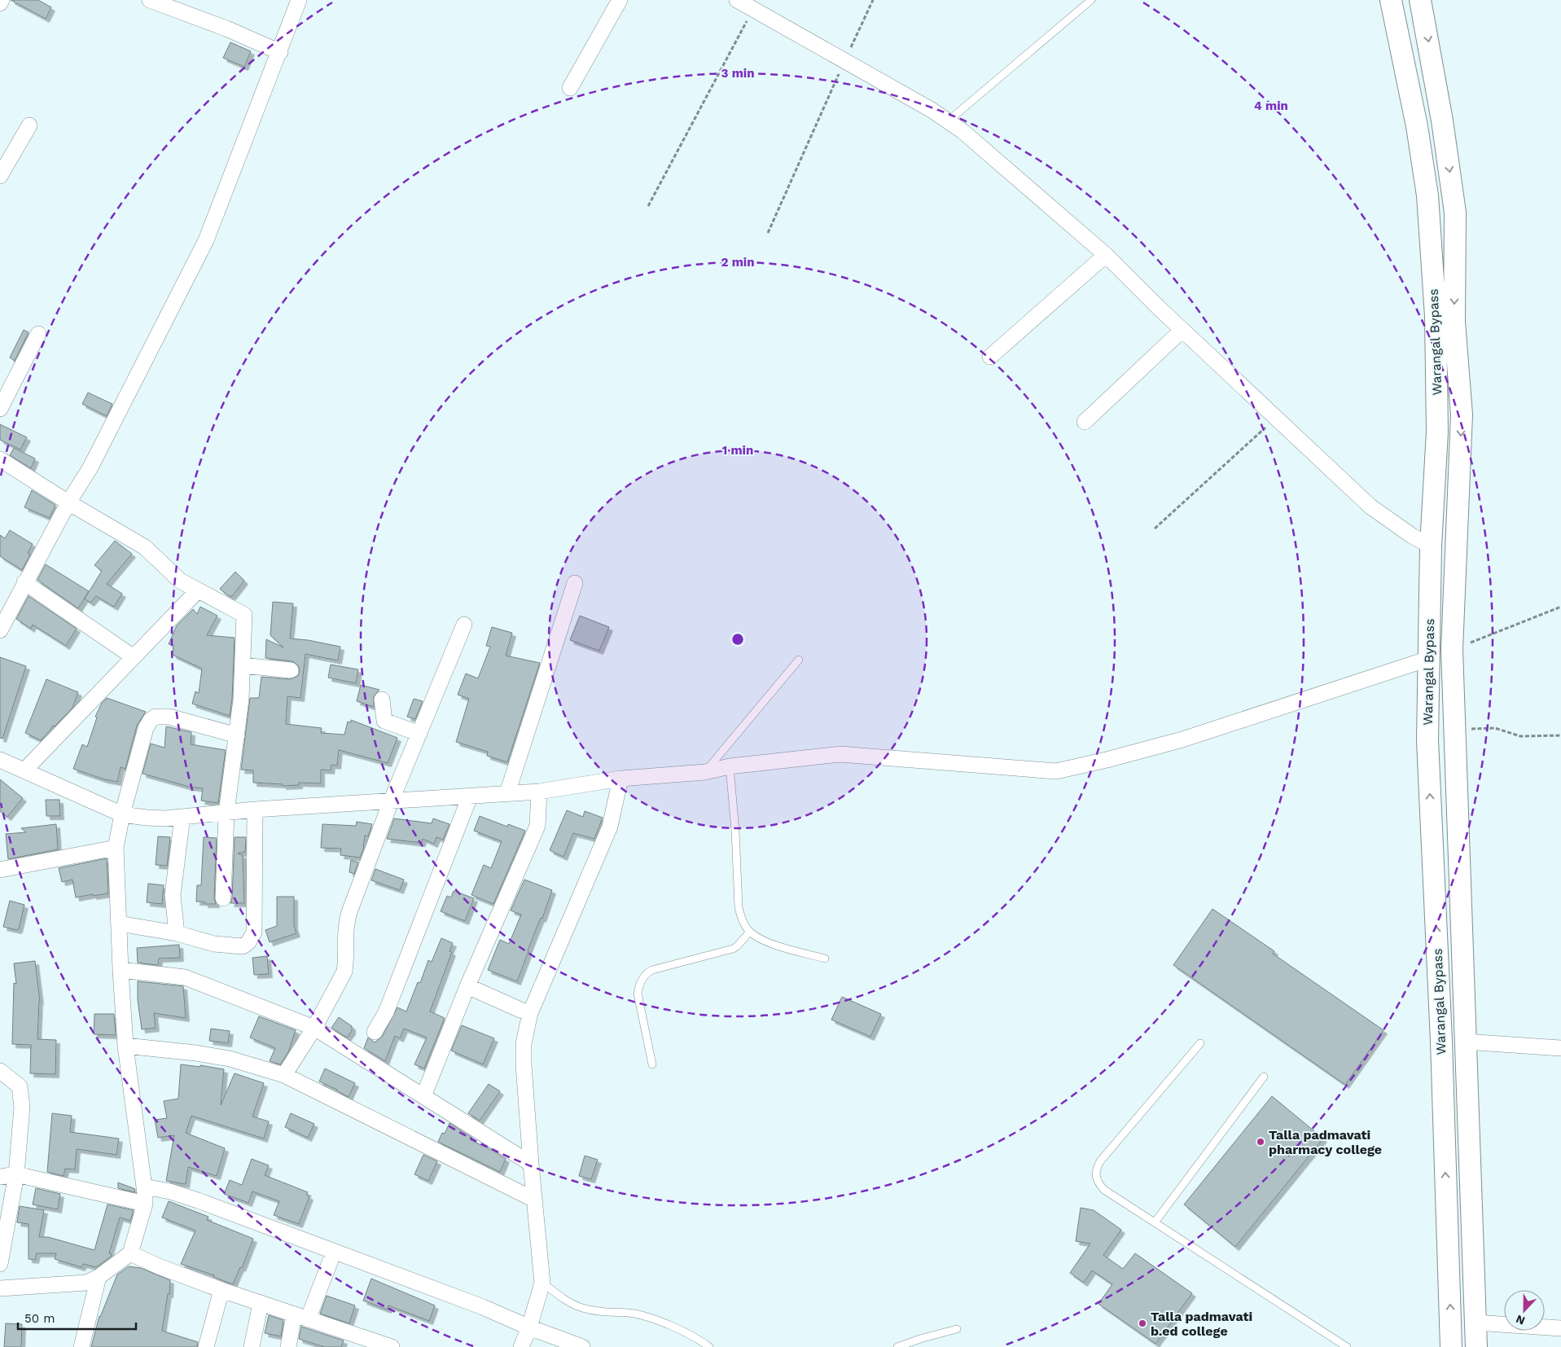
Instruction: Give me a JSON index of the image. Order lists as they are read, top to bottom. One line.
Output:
{"streets":{"main road":["Warangal Bypass"]},"places":["Talla padmavati pharmacy college","Talla padmavati b.ed college"],"scale_bar":"50 m","north":"bottom","rings":["3 min","4 min","2 min","1 min"]}
